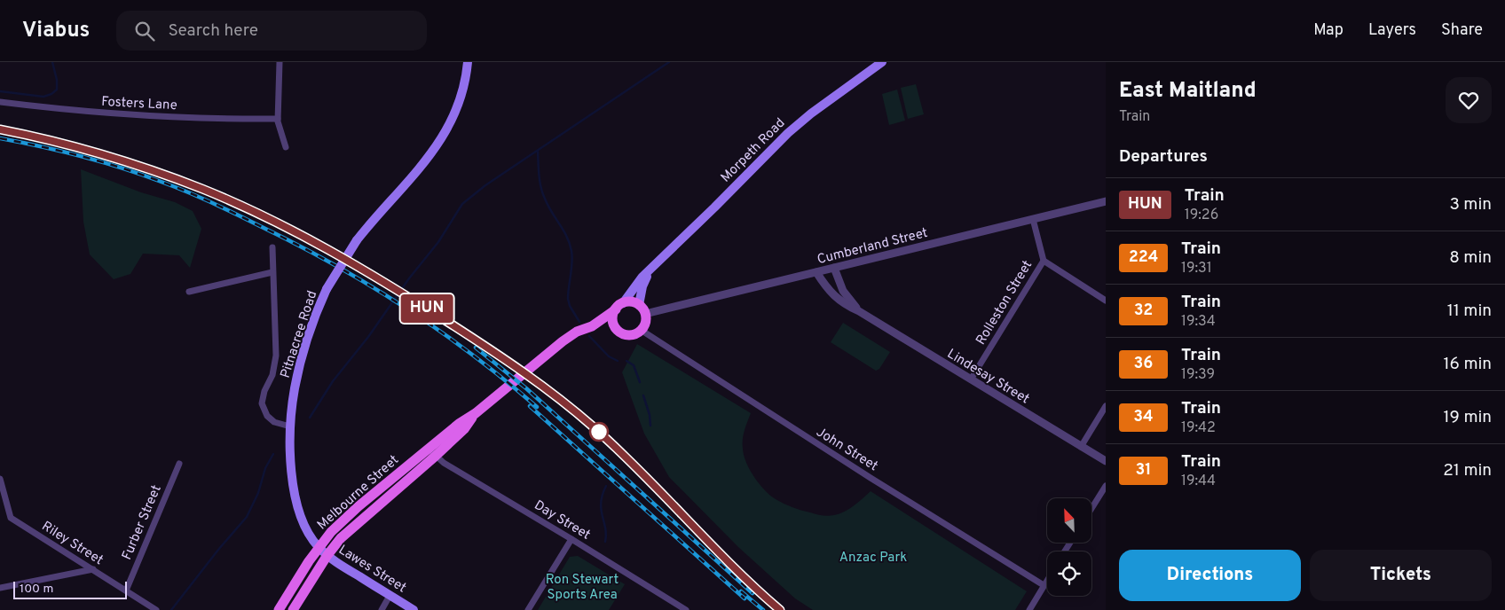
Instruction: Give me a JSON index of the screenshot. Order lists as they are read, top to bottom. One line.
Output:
{"streets":{"main road":["Morpeth Road","Pitnacree Road","Melbourne Street","Lawes Street"],"street":["Fosters Lane","Cumberland Street","Rolleston Street","Lindesay Street","John Street","Day Street","Furber Street","Riley Street"]},"crossings":[["Morpeth Road","Cumberland Street"],["Morpeth Road","John Street"],["Morpeth Road","Melbourne Street"],["Cumberland Street","Lindesay Street"],["Cumberland Street","John Street"],["Cumberland Street","Melbourne Street"],["Rolleston Street","Lindesay Street"],["Pitnacree Road","Melbourne Street"],["Pitnacree Road","Lawes Street"],["John Street","Melbourne Street"],["Melbourne Street","Day Street"],["Melbourne Street","Lawes Street"],["Furber Street","Riley Street"]],"parks":["Anzac Park","Ron Stewart Sports Area"],"scale_bar":"100 m","north":"top left","page":{"header":"Viabus","search":"Search here","nav":["Map","Layers","Share"],"on_map":"HUN","heading":[["East Maitland","Train"],"Departures"],"list":[{"mark":"HUN","name":"Train","note":"19:26","value":"3 min"},{"mark":"224","name":"Train","note":"19:31","value":"8 min"},{"mark":"32","name":"Train","note":"19:34","value":"11 min"},{"mark":"36","name":"Train","note":"19:39","value":"16 min"},{"mark":"34","name":"Train","note":"19:42","value":"19 min"},{"mark":"31","name":"Train","note":"19:44","value":"21 min"}],"buttons":["Directions","Tickets"],"scale":"100 m"}}
